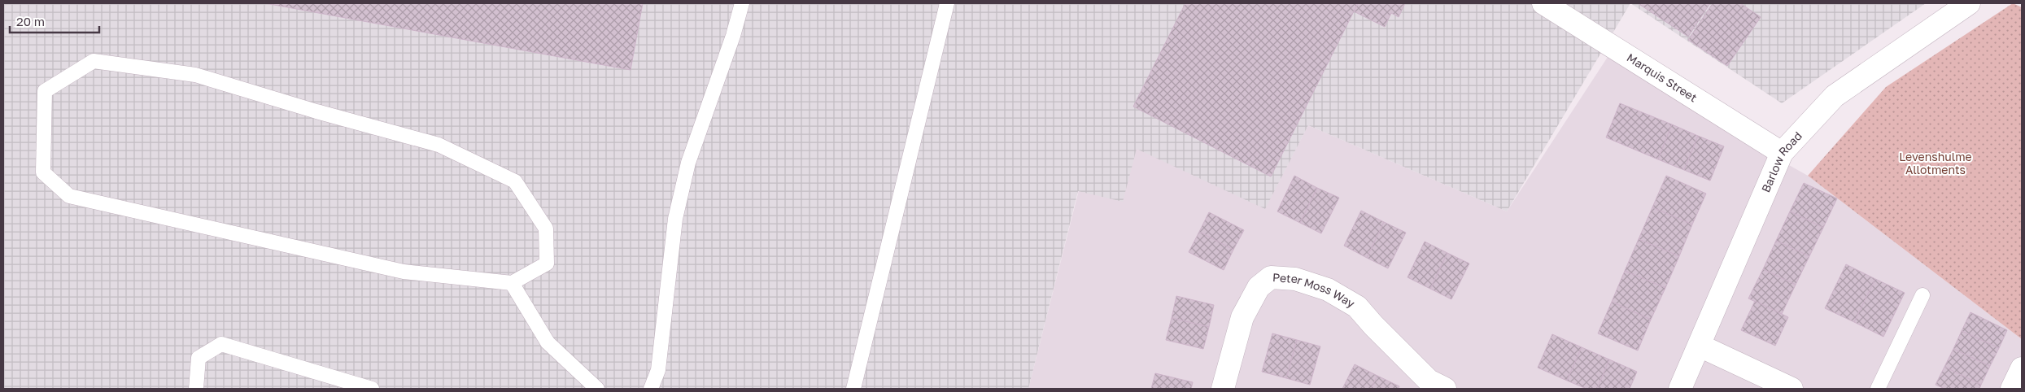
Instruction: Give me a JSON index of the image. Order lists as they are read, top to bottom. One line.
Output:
{"streets":{"street":["Marquis Street","Barlow Road","Peter Moss Way"]},"crossings":[["Marquis Street","Barlow Road"]],"parks":["Levenshulme Allotments"],"scale_bar":"20 m"}
